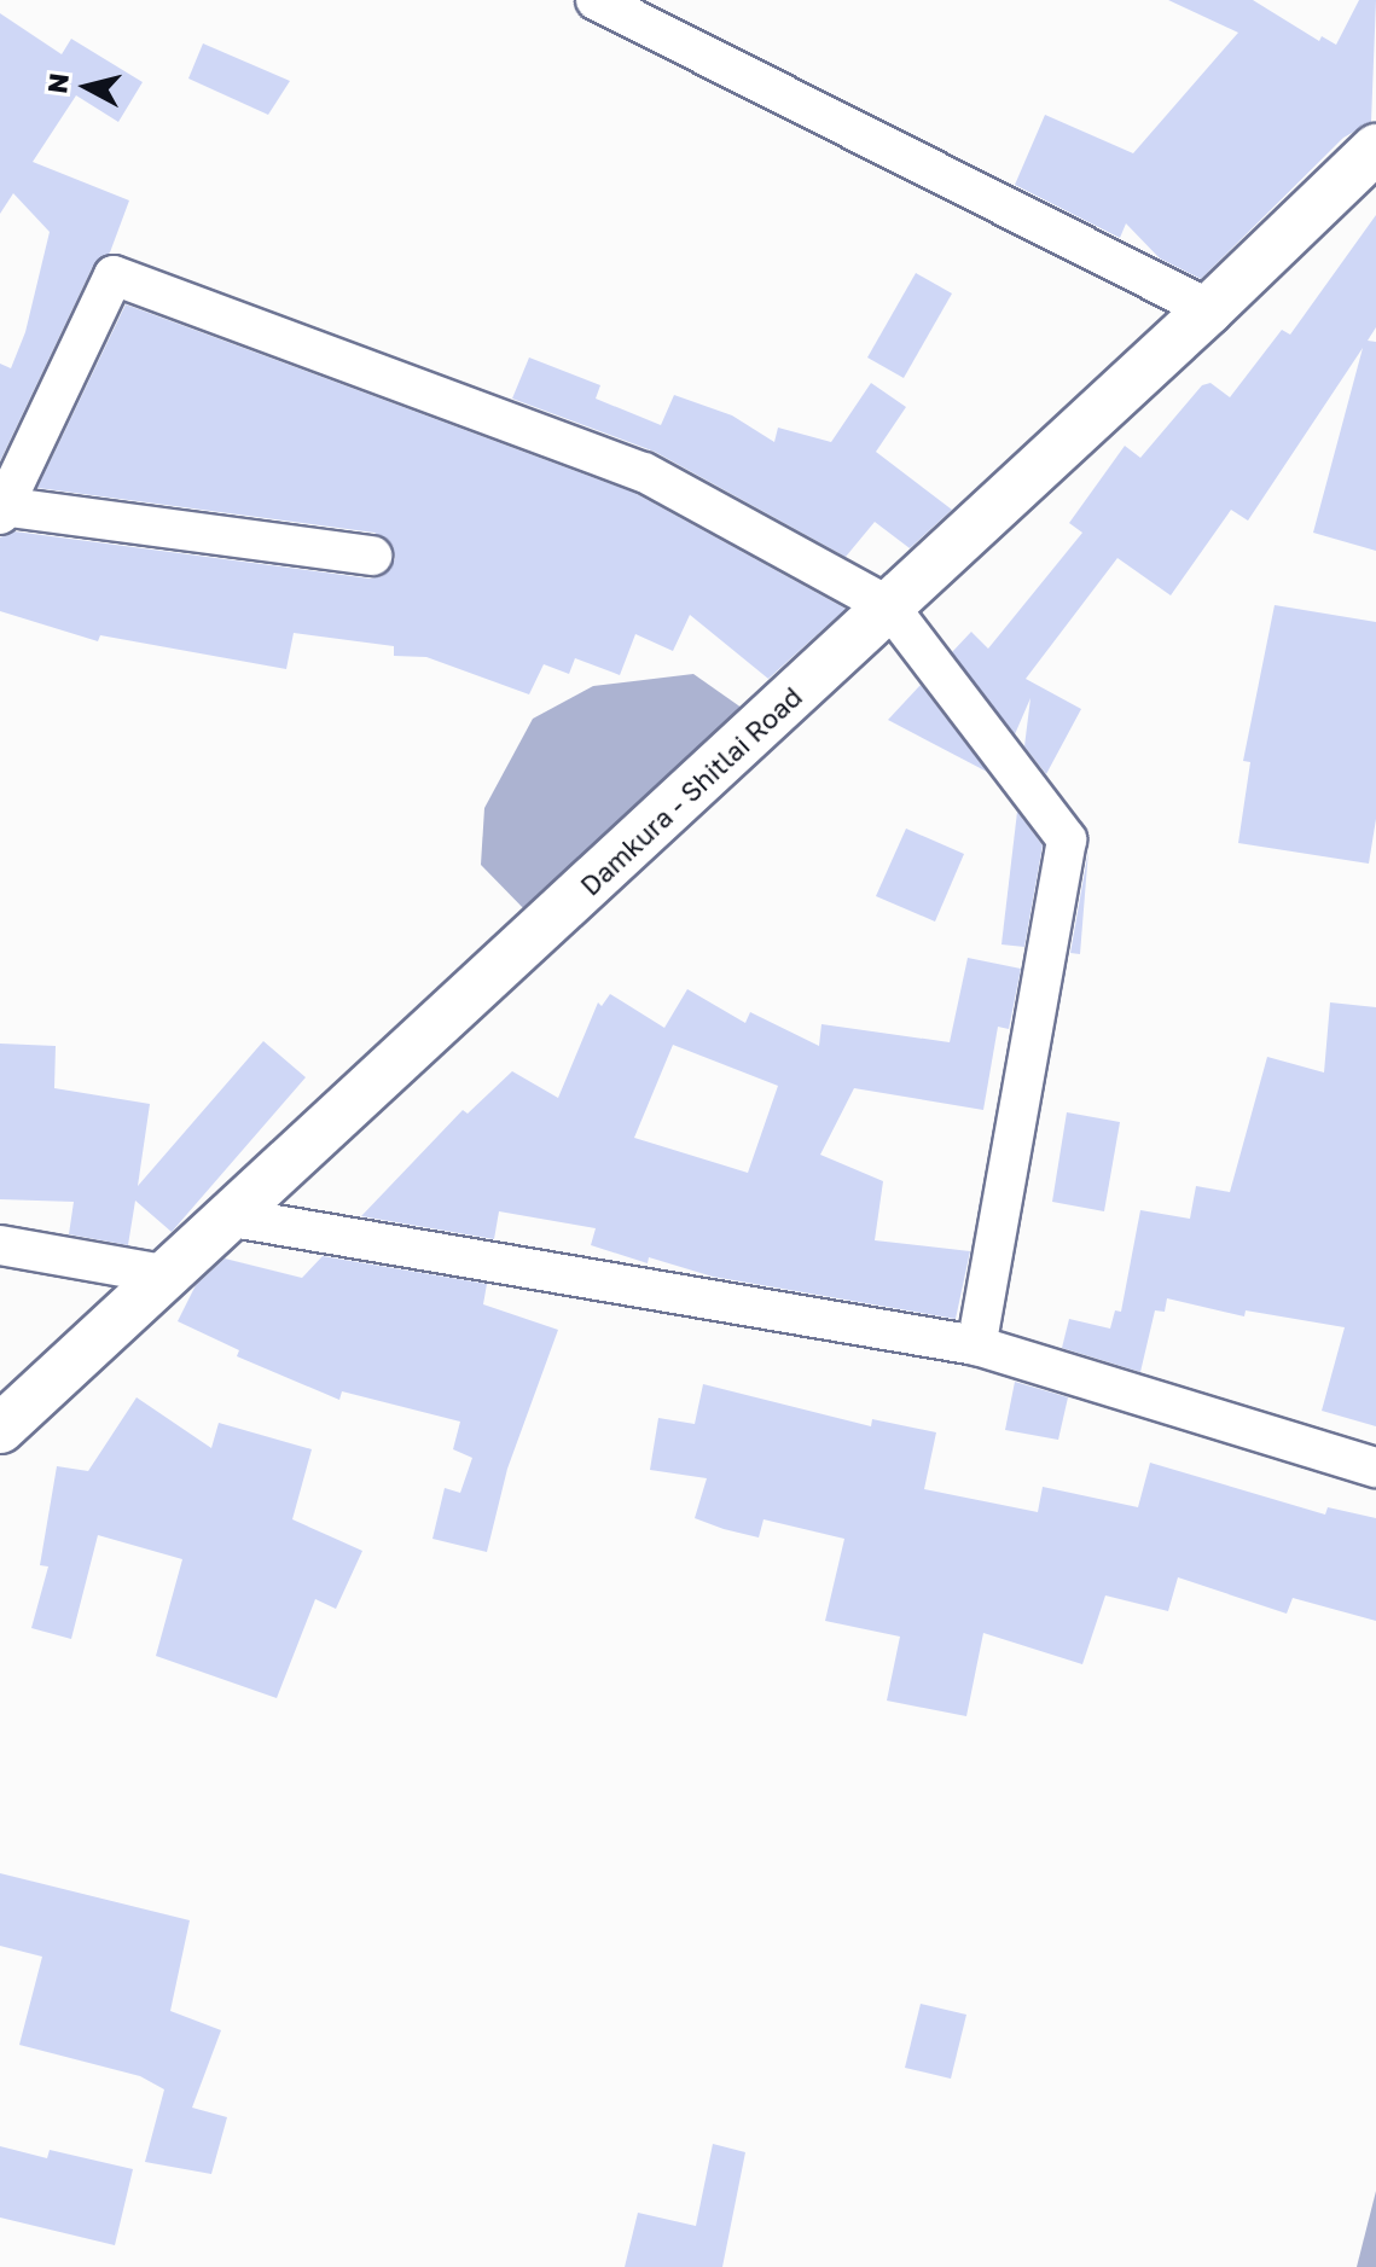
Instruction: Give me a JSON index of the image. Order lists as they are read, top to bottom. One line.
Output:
{"streets":{"street":["Damkura - Shitlai Road"]},"north":"left"}
